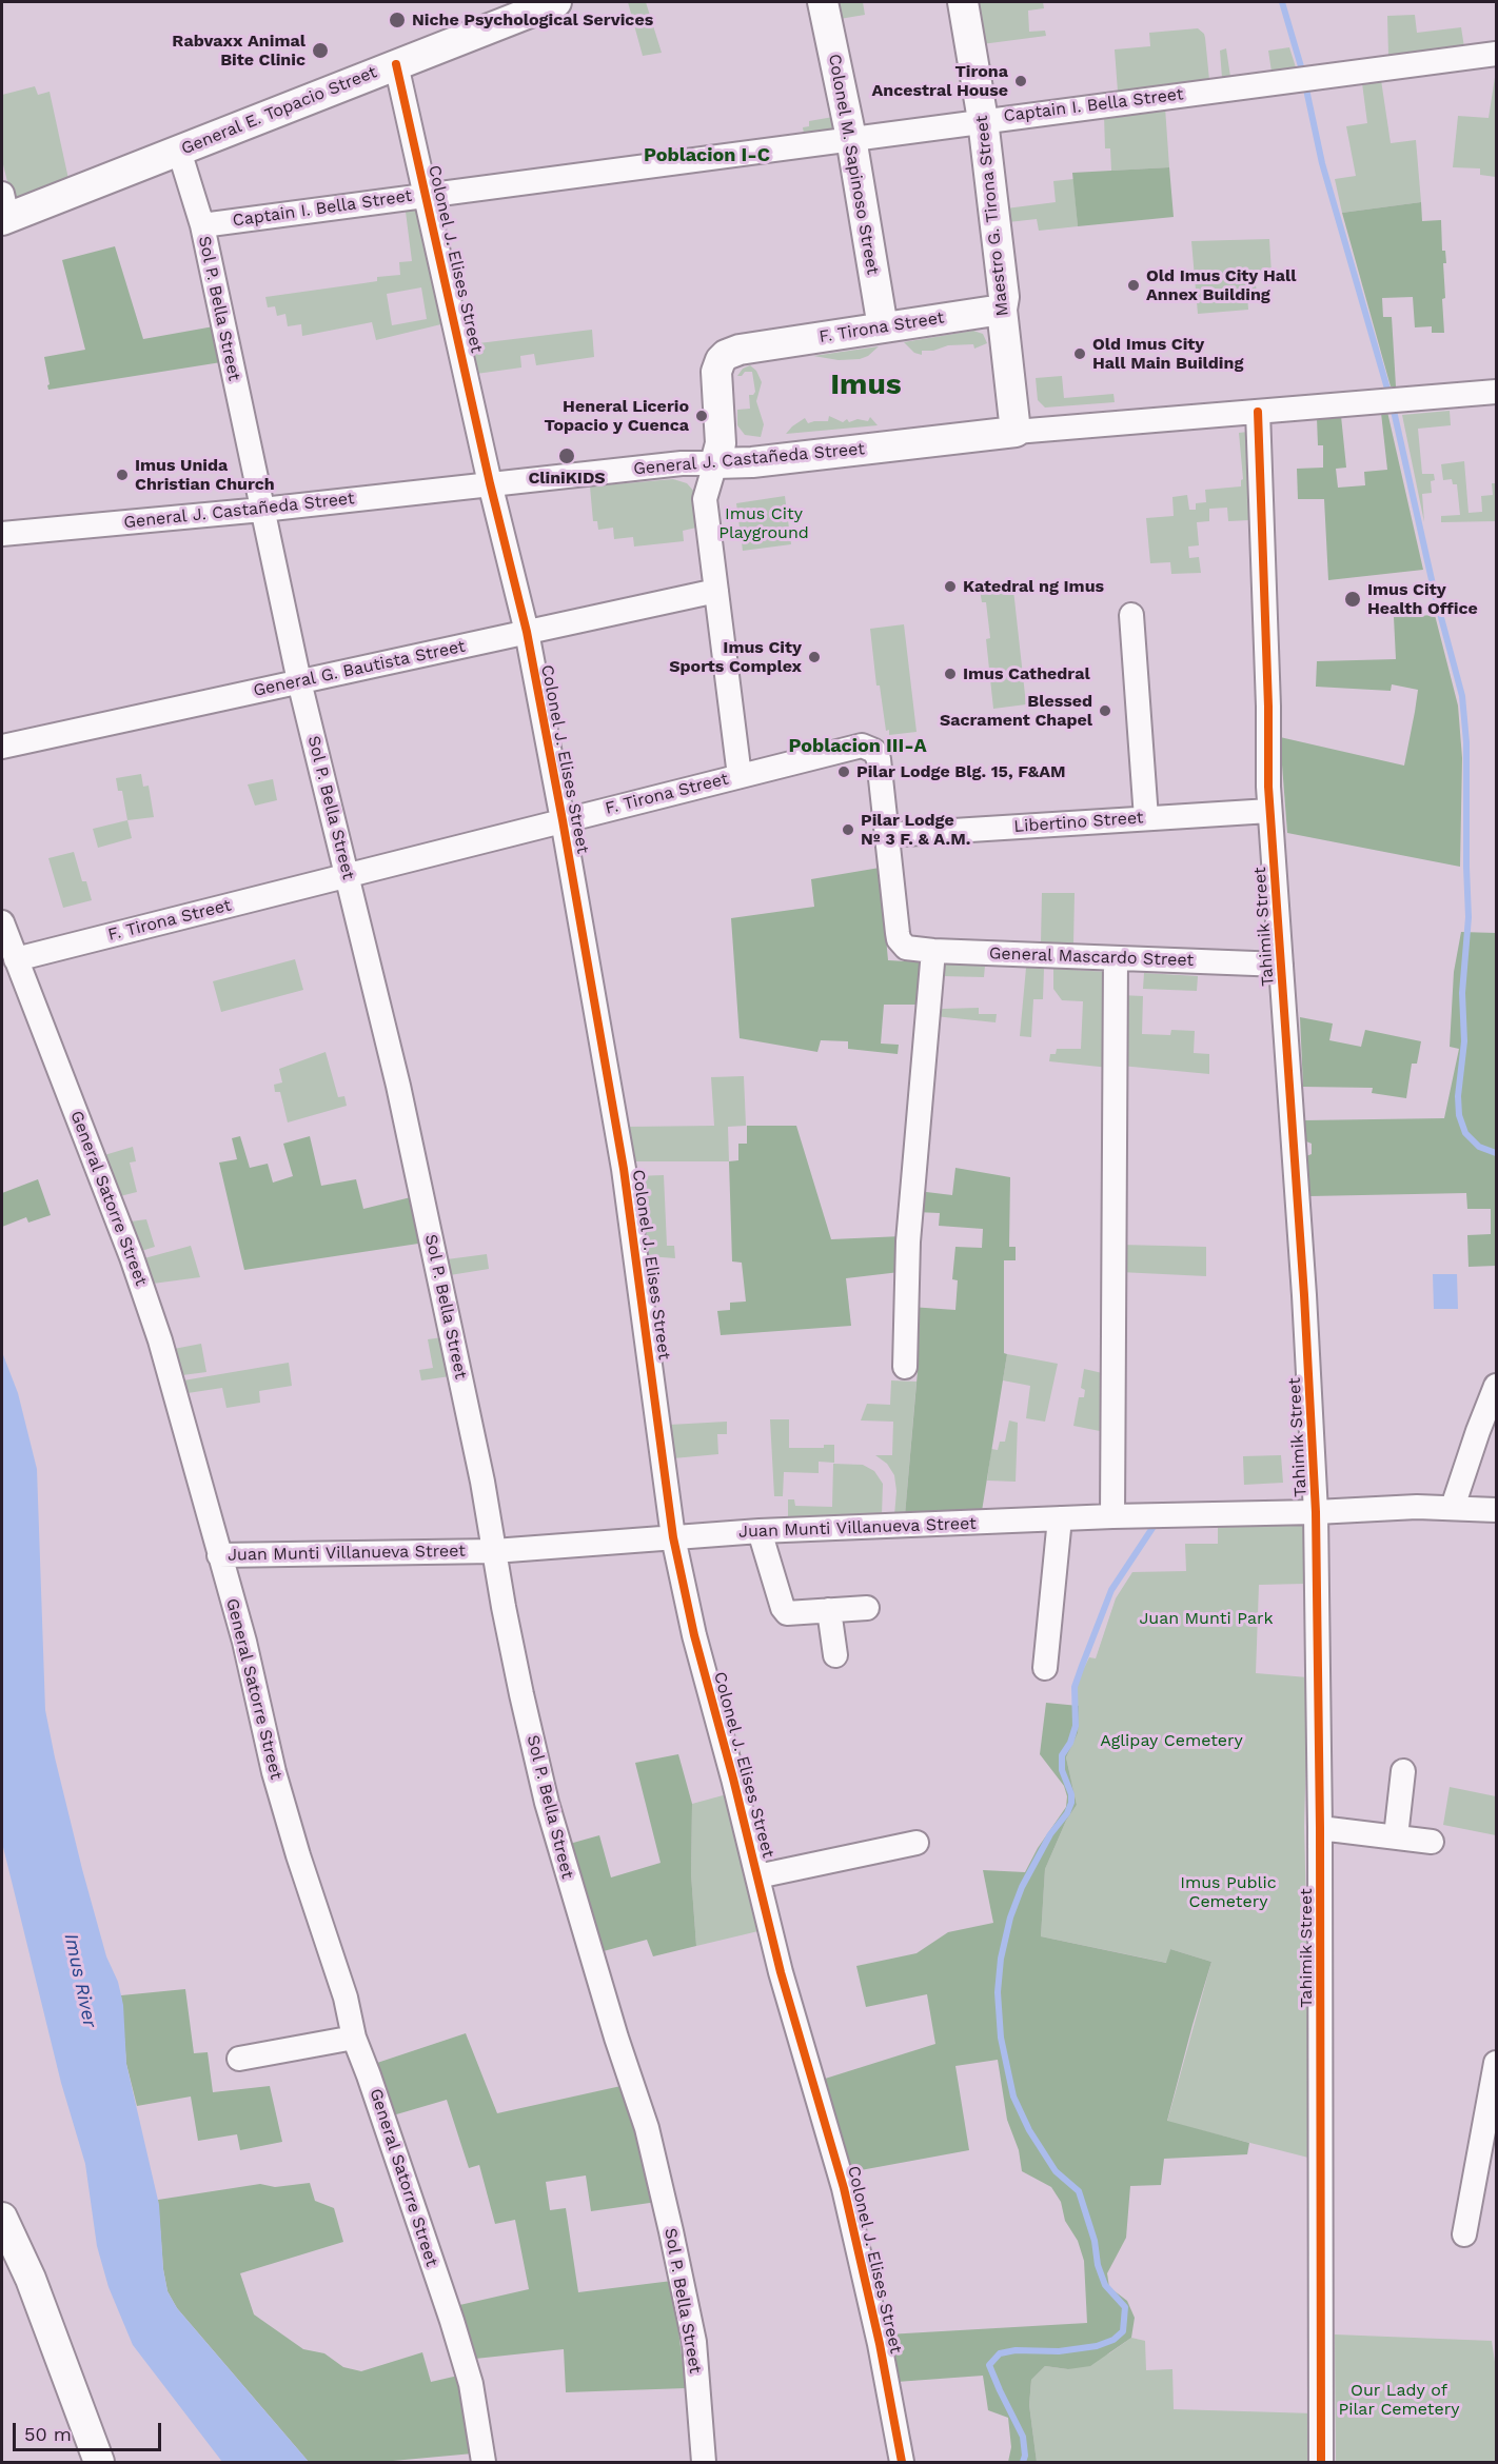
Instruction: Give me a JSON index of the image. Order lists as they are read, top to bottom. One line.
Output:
{"streets":{"main road":["General E. Topacio Street","Colonel M. Sapinoso Street","Maestro G. Tirona Street","F. Tirona Street","General J. Castañeda Street"],"street":["Captain I. Bella Street","Colonel J. Elises Street","Sol P. Bella Street","General G. Bautista Street","Libertino Street","Tahimik Street","General Mascardo Street","General Satorre Street","Juan Munti Villanueva Street"]},"crossings":[["Captain I. Bella Street","Colonel M. Sapinoso Street"],["Captain I. Bella Street","Maestro G. Tirona Street"],["Captain I. Bella Street","Colonel J. Elises Street"],["Captain I. Bella Street","Sol P. Bella Street"],["General E. Topacio Street","Colonel J. Elises Street"],["General E. Topacio Street","Sol P. Bella Street"],["Colonel M. Sapinoso Street","F. Tirona Street"],["Maestro G. Tirona Street","F. Tirona Street"],["Maestro G. Tirona Street","General J. Castañeda Street"],["Colonel J. Elises Street","F. Tirona Street"],["Colonel J. Elises Street","General J. Castañeda Street"],["Colonel J. Elises Street","General G. Bautista Street"],["Colonel J. Elises Street","Juan Munti Villanueva Street"],["Sol P. Bella Street","F. Tirona Street"],["Sol P. Bella Street","General J. Castañeda Street"],["Sol P. Bella Street","General G. Bautista Street"],["Sol P. Bella Street","Juan Munti Villanueva Street"],["F. Tirona Street","General J. Castañeda Street"],["F. Tirona Street","General G. Bautista Street"],["F. Tirona Street","General Satorre Street"],["General J. Castañeda Street","Tahimik Street"],["Libertino Street","Tahimik Street"],["Libertino Street","General Mascardo Street"],["Tahimik Street","General Mascardo Street"],["Tahimik Street","Juan Munti Villanueva Street"],["General Satorre Street","Juan Munti Villanueva Street"]],"districts":["Poblacion I-C","Imus","Poblacion III-A"],"water":["Imus River"],"parks":["Imus City Playground","Juan Munti Park","Aglipay Cemetery","Imus Public Cemetery","Our Lady of Pilar Cemetery"],"places":["Niche Psychological Services","Rabvaxx Animal Bite Clinic","Tirona Ancestral House","Old Imus City Hall Annex Building","Old Imus City Hall Main Building","Heneral Licerio Topacio y Cuenca","CliniKIDS","Imus Unida Christian Church","Katedral ng Imus","Imus City Health Office","Imus City Sports Complex","Imus Cathedral","Blessed Sacrament Chapel","Pilar Lodge Blg. 15, F&AM","Pilar Lodge № 3 F. & A.M."],"scale_bar":"50 m"}
